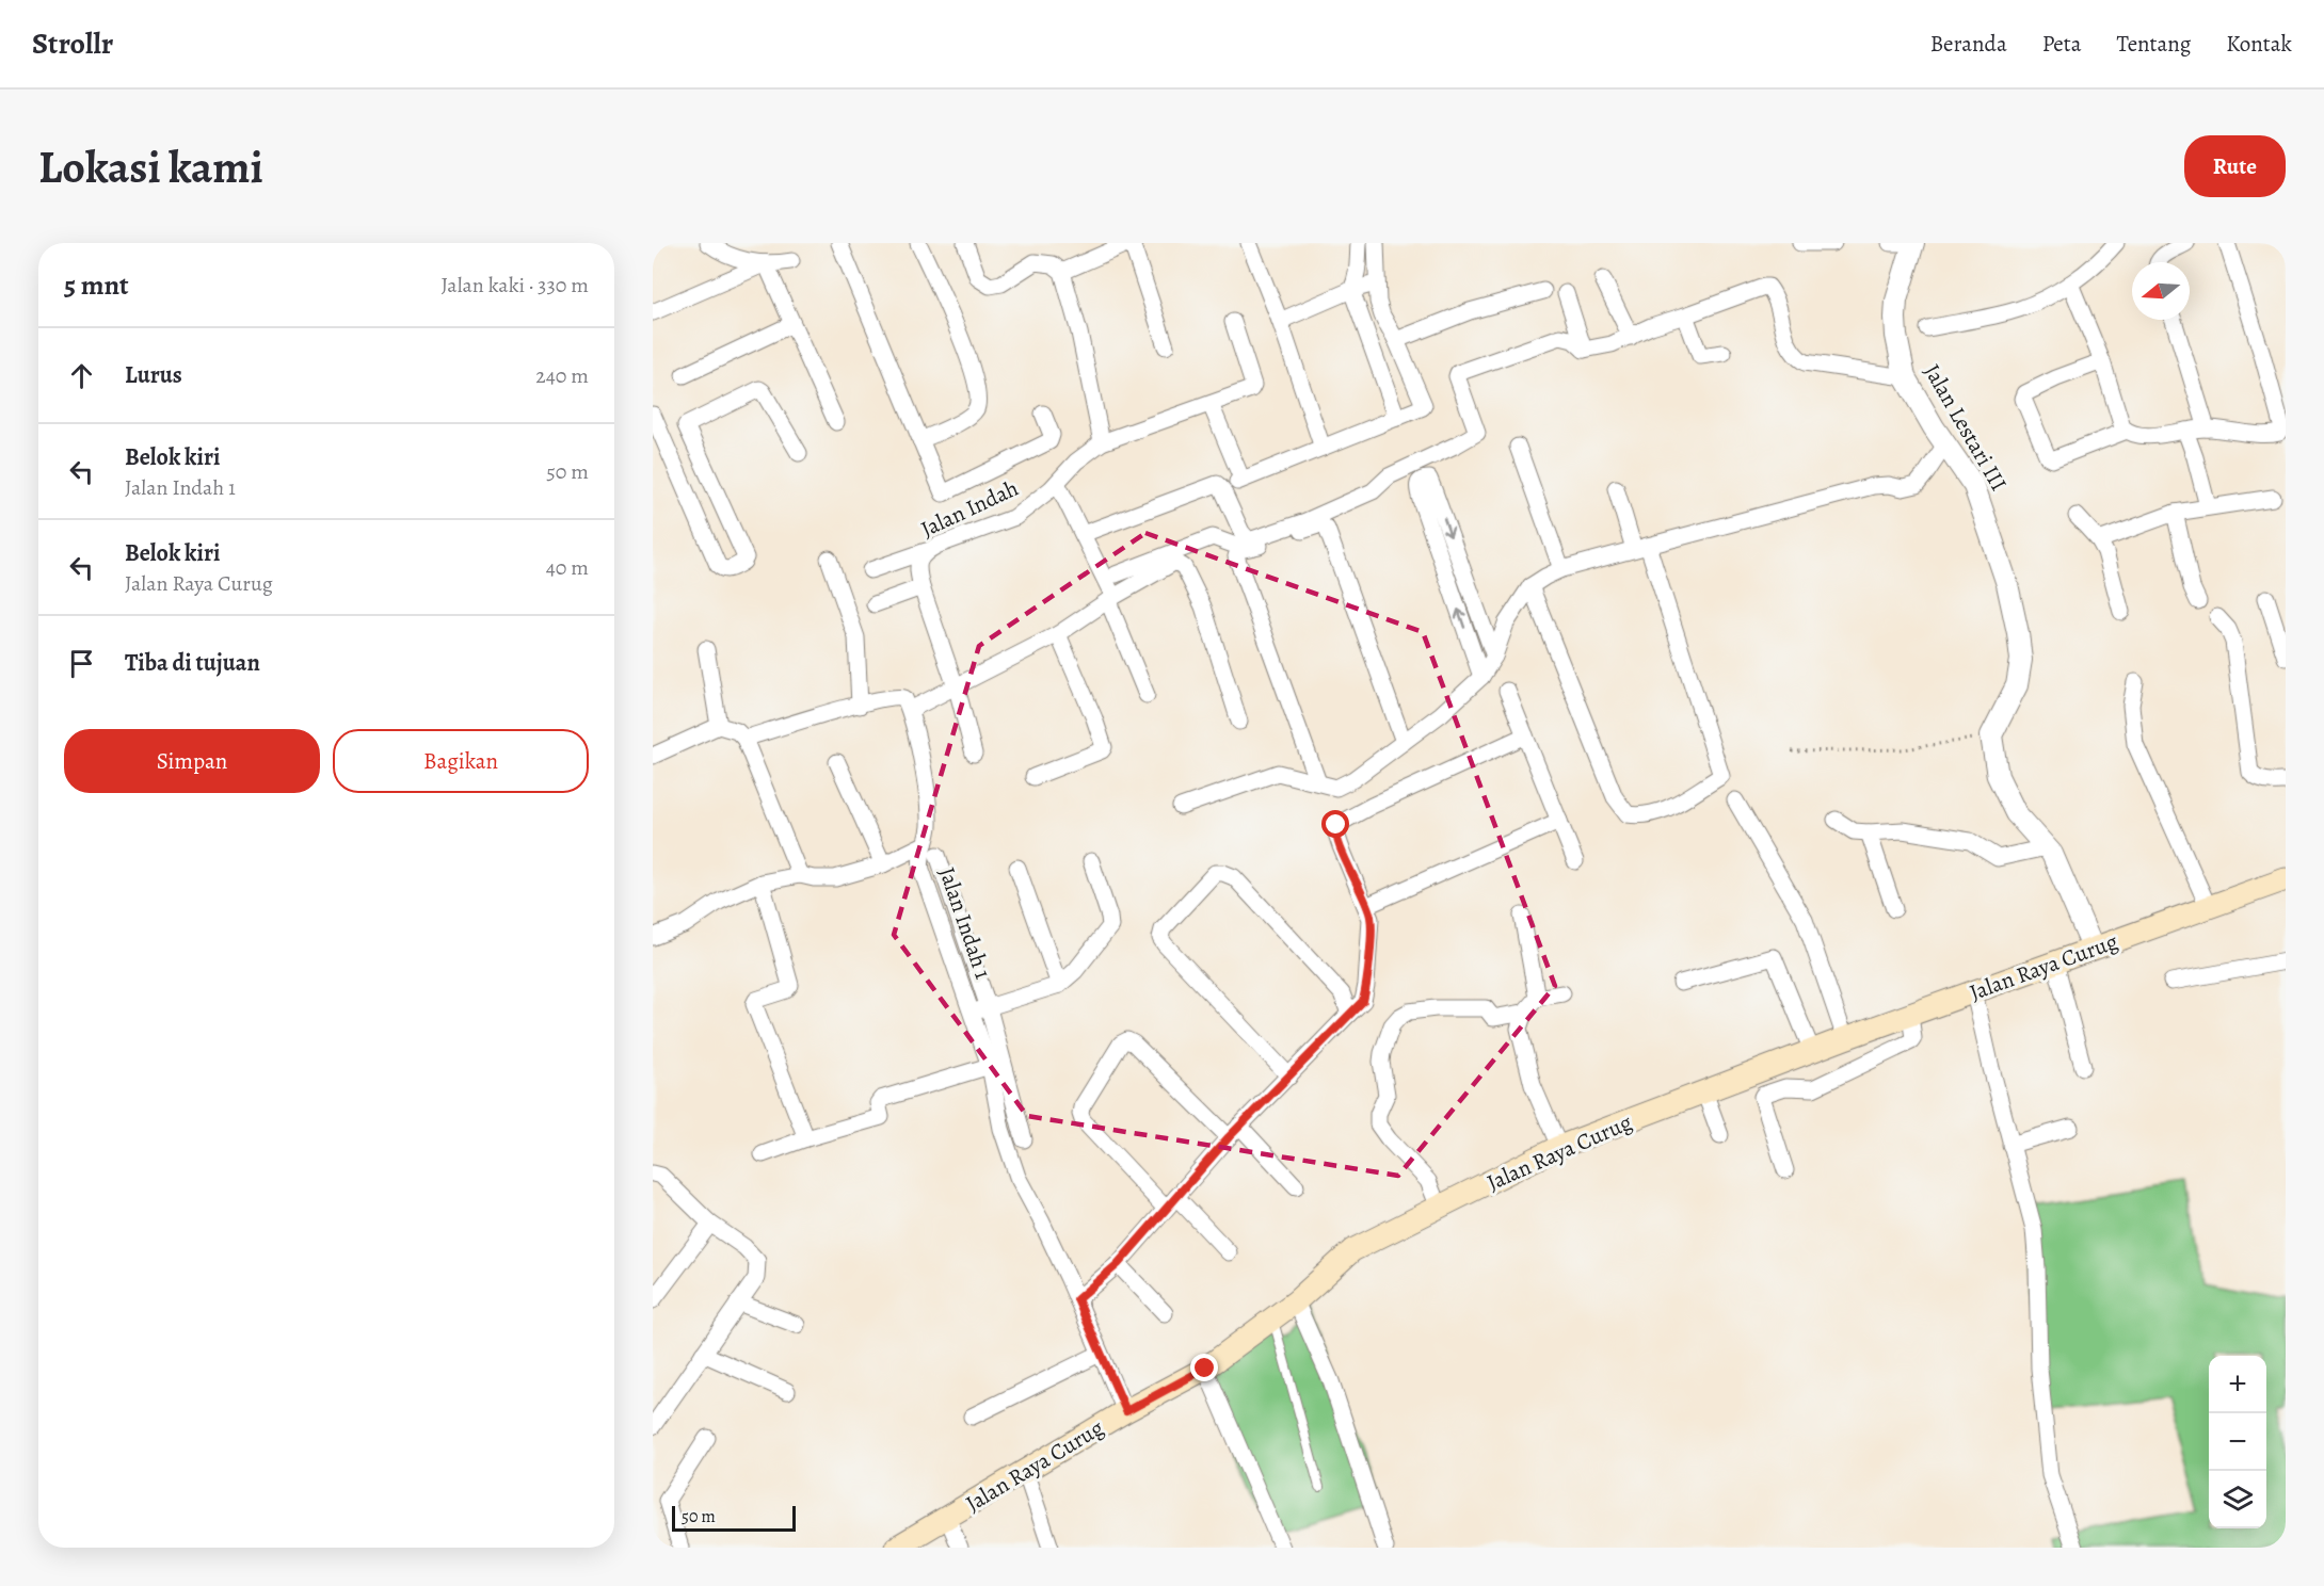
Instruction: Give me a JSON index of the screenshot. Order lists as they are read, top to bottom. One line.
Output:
{"streets":{"main road":["Jalan Raya Curug"],"street":["Jalan Lestari III","Jalan Indah","Jalan Indah 1"]},"crossings":[["Jalan Indah 1","Jalan Raya Curug"]],"scale_bar":"50 m","north":"left","page":{"header":"Strollr","nav":["Beranda","Peta","Tentang","Kontak"],"buttons":["Rute",["Simpan","Bagikan"]],"title":"Lokasi kami","heading":["5 mnt","Jalan kaki · 330 m"],"list":[["Lurus","240 m"],["Belok kiri","Jalan Indah 1","50 m"],["Belok kiri","Jalan Raya Curug","40 m"],"Tiba di tujuan"],"map_buttons":["+","−"],"scale":"50 m"}}
